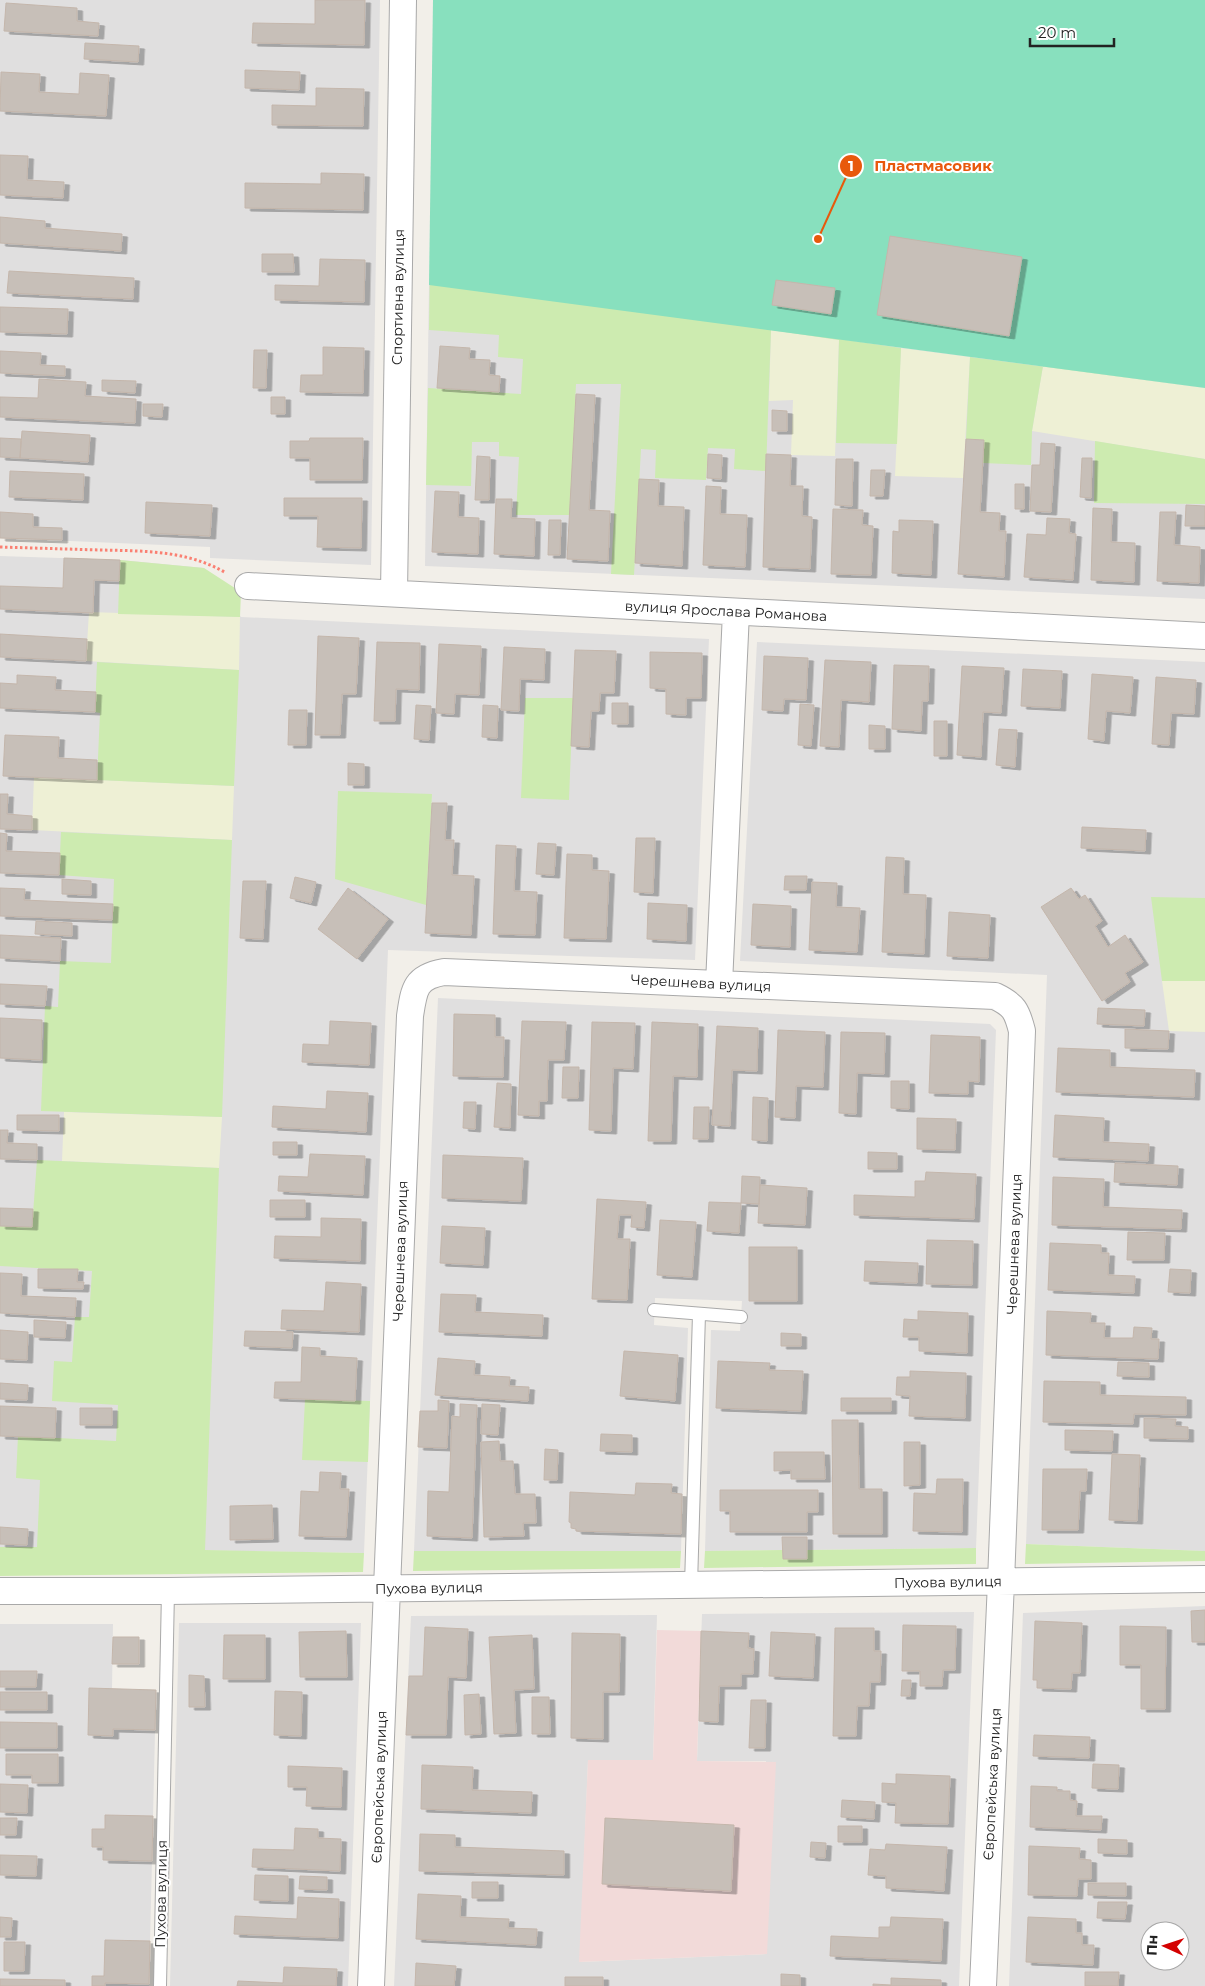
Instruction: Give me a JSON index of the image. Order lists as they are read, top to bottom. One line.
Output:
{"streets":{"street":["Спортивна вулиця","вулиця Ярослава Романова","Черешнева вулиця","Пухова вулиця","Європейська вулиця"]},"crossings":[["Спортивна вулиця","вулиця Ярослава Романова"],["Черешнева вулиця","Пухова вулиця"],["Черешнева вулиця","Європейська вулиця"],["Пухова вулиця","Європейська вулиця"]],"places":["Пластмасовик"],"scale_bar":"20 m","north":"left"}
